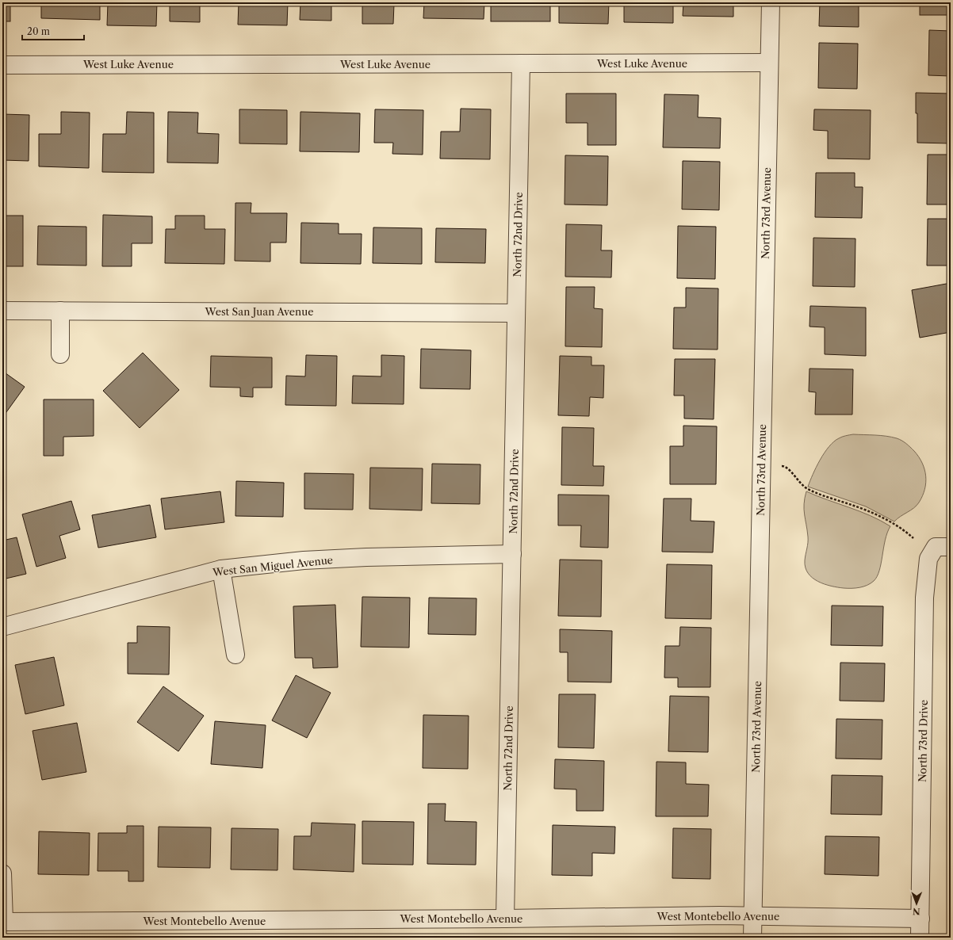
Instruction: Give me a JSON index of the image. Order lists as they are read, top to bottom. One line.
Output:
{"streets":{"street":["West Luke Avenue","North 73rd Avenue","North 72nd Drive","West San Juan Avenue","West San Miguel Avenue","North 73rd Drive","West Montebello Avenue"]},"crossings":[["West Luke Avenue","North 73rd Avenue"],["West Luke Avenue","North 72nd Drive"],["North 73rd Avenue","West Montebello Avenue"],["North 72nd Drive","West San Juan Avenue"],["North 72nd Drive","West San Miguel Avenue"],["North 72nd Drive","West Montebello Avenue"],["North 73rd Drive","West Montebello Avenue"]],"scale_bar":"20 m","north":"bottom"}
